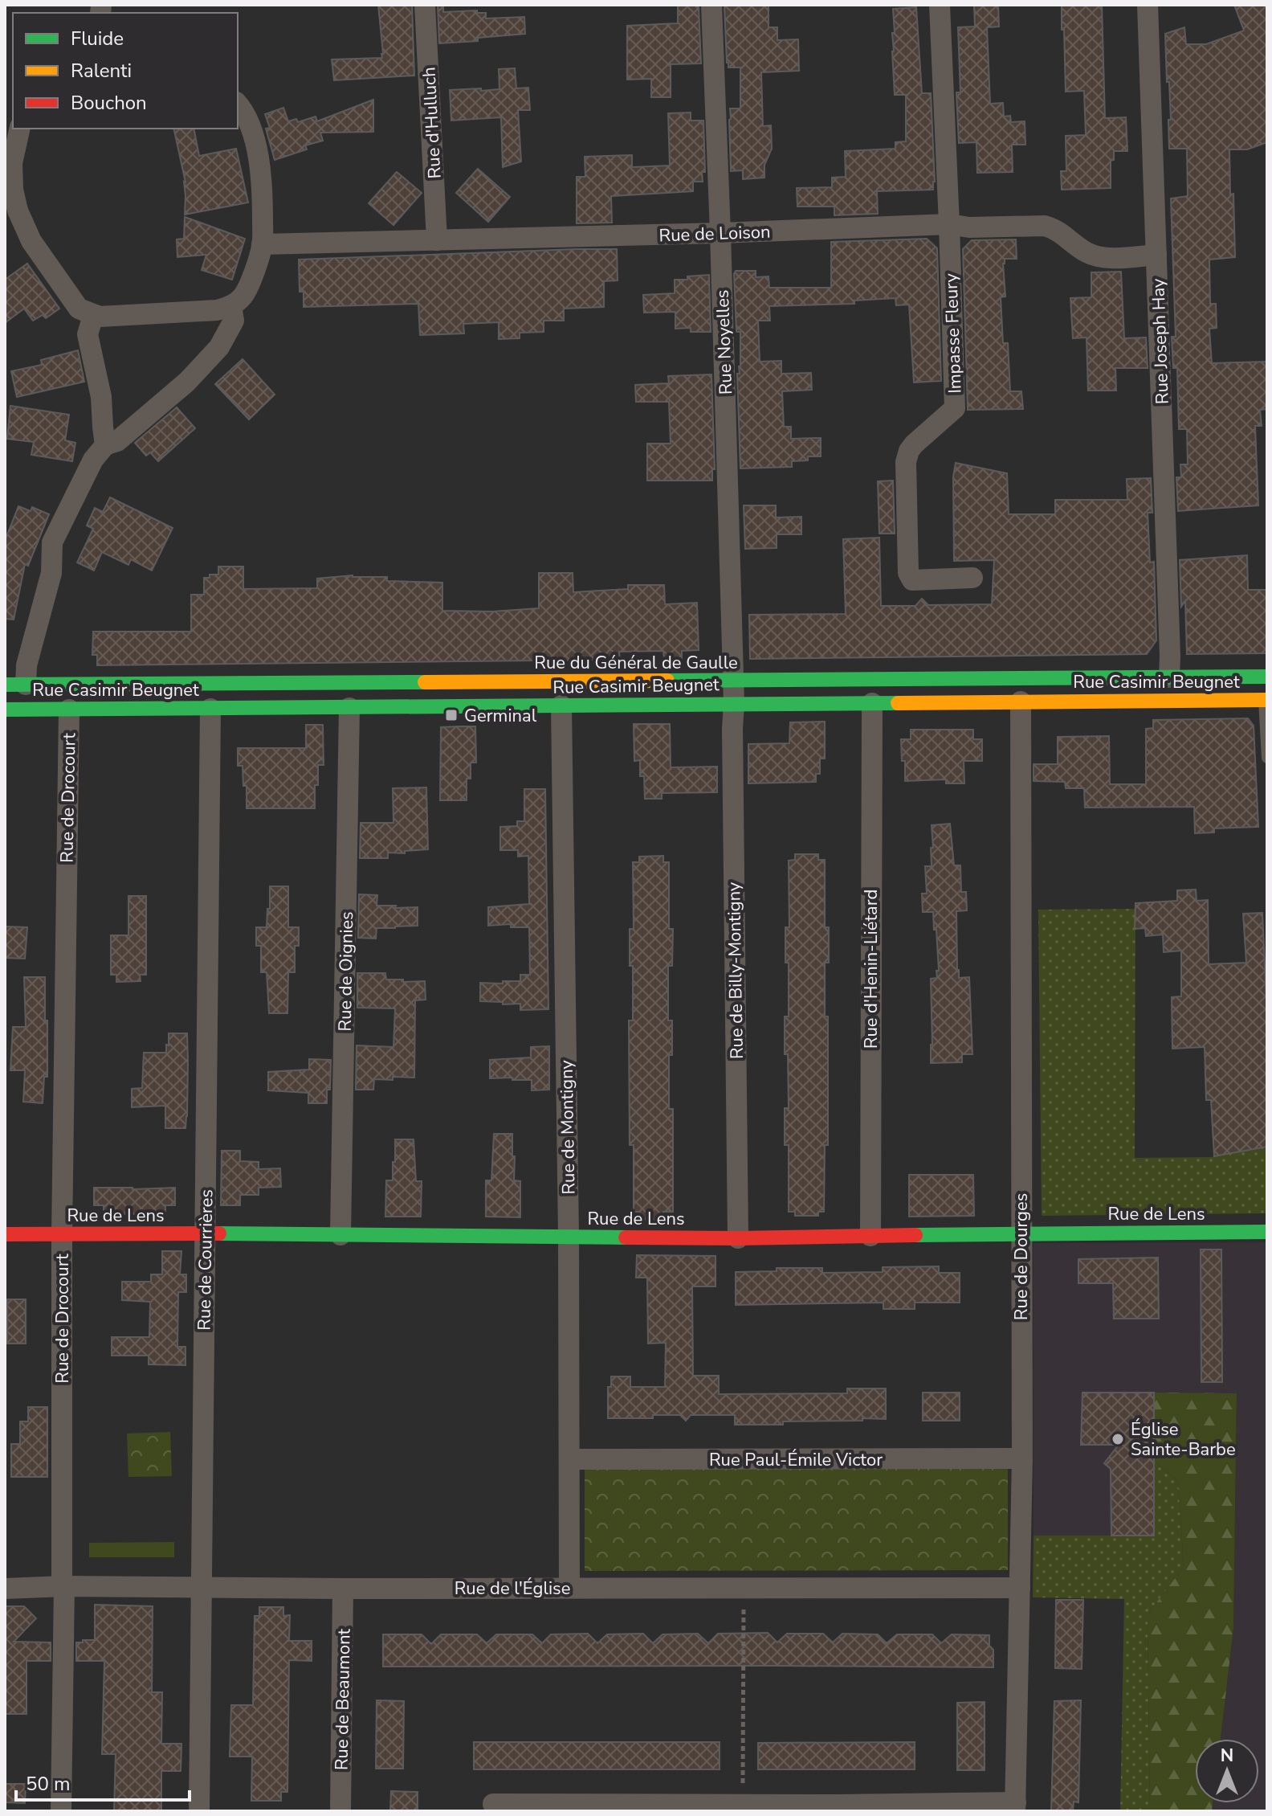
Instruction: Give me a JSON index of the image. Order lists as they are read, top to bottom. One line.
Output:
{"streets":{"main road":["Rue du Général de Gaulle","Rue Casimir Beugnet","Rue de Lens"],"street":["Rue d'Hulluch","Rue de Loison","Impasse Fleury","Rue Joseph Hay","Rue Noyelles","Rue de Drocourt","Rue d'Henin-Liétard","Rue de Billy-Montigny","Rue de Oignies","Rue de Montigny","Rue de Dourges","Rue de Courrières","Rue Paul-Émile Victor","Rue de l'Église","Rue de Beaumont"]},"crossings":[["Rue d'Hulluch","Rue de Loison"],["Rue de Loison","Impasse Fleury"],["Rue de Loison","Rue Joseph Hay"],["Rue de Loison","Rue Noyelles"],["Rue Joseph Hay","Rue du Général de Gaulle"],["Rue Noyelles","Rue du Général de Gaulle"],["Rue Noyelles","Rue Casimir Beugnet"],["Rue Noyelles","Rue de Billy-Montigny"],["Rue Casimir Beugnet","Rue de Drocourt"],["Rue Casimir Beugnet","Rue d'Henin-Liétard"],["Rue Casimir Beugnet","Rue de Billy-Montigny"],["Rue Casimir Beugnet","Rue de Oignies"],["Rue Casimir Beugnet","Rue de Montigny"],["Rue Casimir Beugnet","Rue de Dourges"],["Rue Casimir Beugnet","Rue de Courrières"],["Rue de Drocourt","Rue de Lens"],["Rue de Drocourt","Rue de l'Église"],["Rue d'Henin-Liétard","Rue de Lens"],["Rue de Billy-Montigny","Rue de Lens"],["Rue de Oignies","Rue de Lens"],["Rue de Montigny","Rue de Lens"],["Rue de Montigny","Rue Paul-Émile Victor"],["Rue de Montigny","Rue de l'Église"],["Rue de Lens","Rue de Dourges"],["Rue de Lens","Rue de Courrières"],["Rue de Dourges","Rue Paul-Émile Victor"],["Rue de Dourges","Rue de l'Église"],["Rue de Courrières","Rue de l'Église"],["Rue de l'Église","Rue de Beaumont"]],"places":{"transit":["Germinal"],"other":["Église Sainte-Barbe"]},"legend":["Fluide","Ralenti","Bouchon"],"scale_bar":"50 m","north":"top"}
